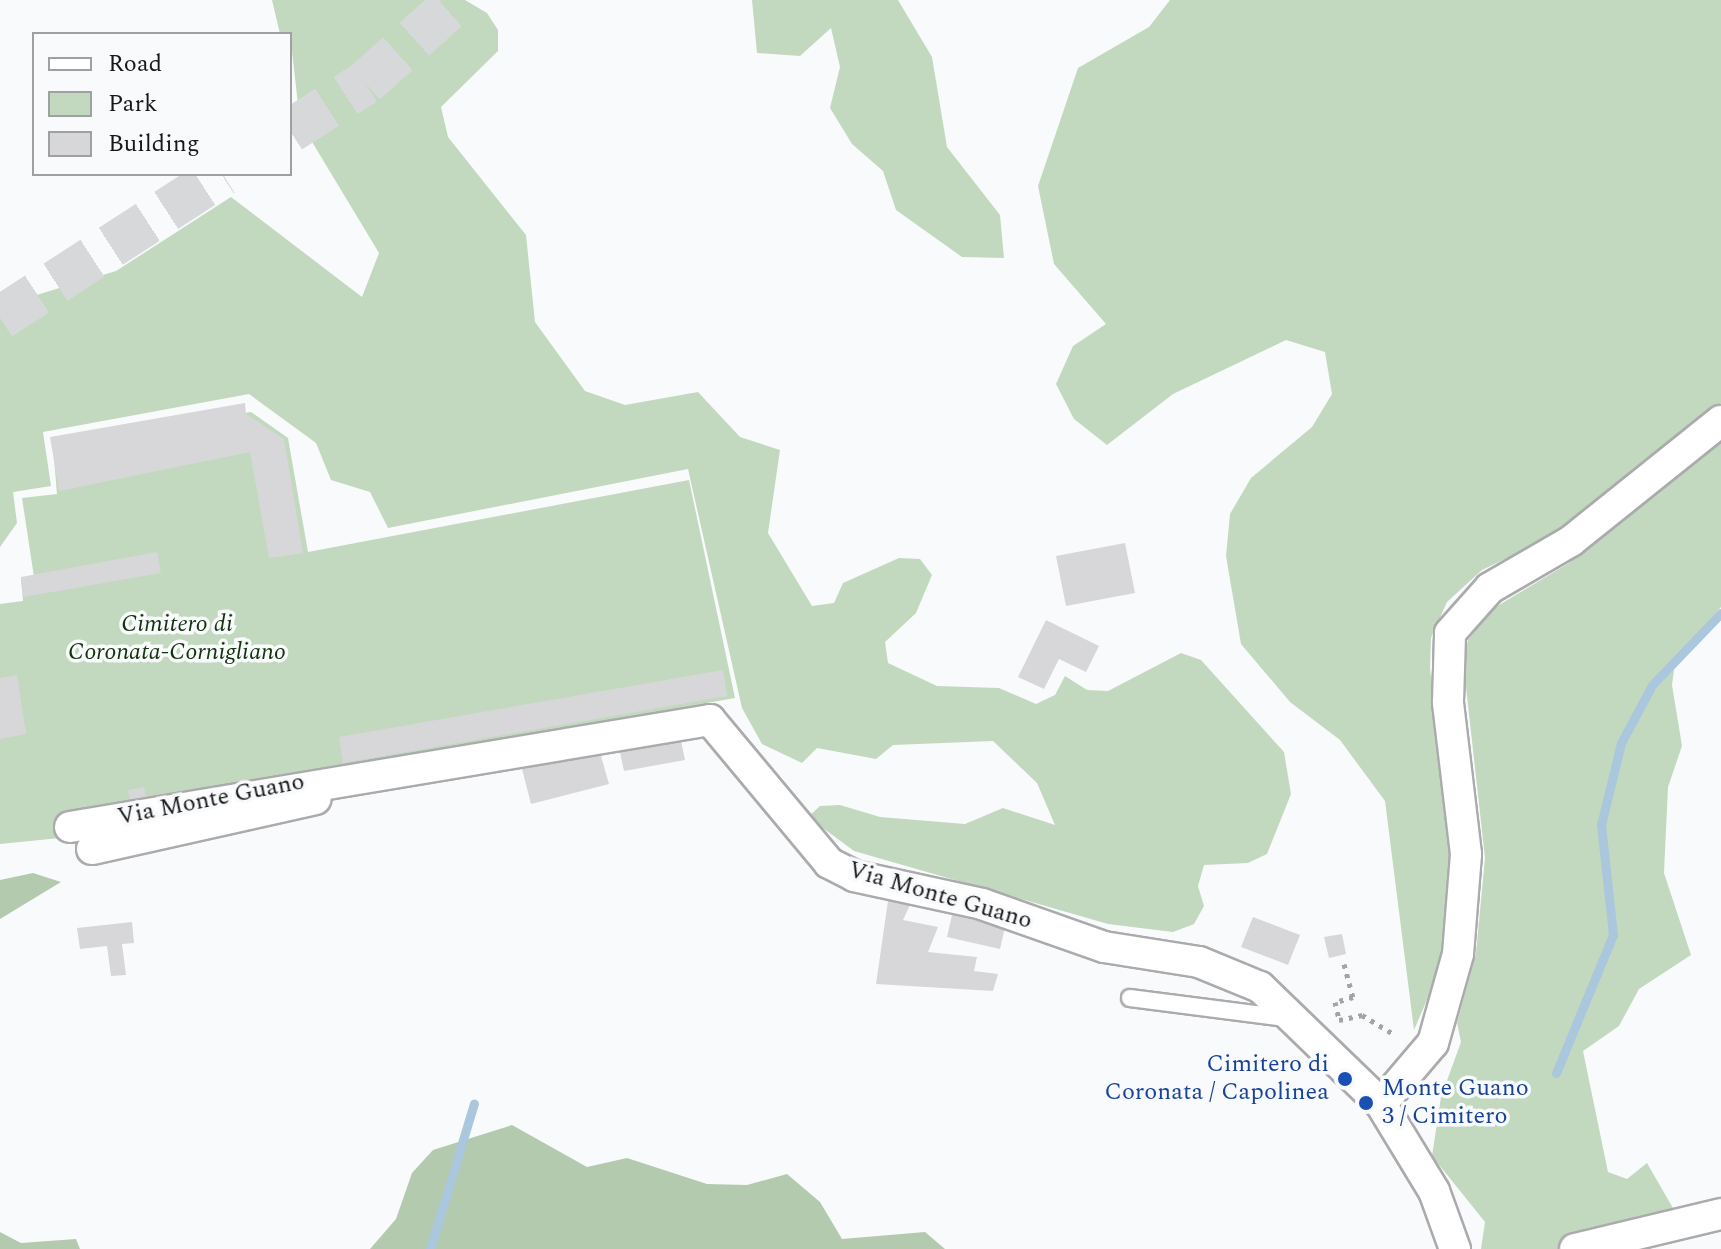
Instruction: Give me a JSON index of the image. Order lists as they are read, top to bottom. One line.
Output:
{"streets":{"street":["Via Monte Guano"]},"parks":["Cimitero di Coronata-Cornigliano"],"places":["Cimitero di Coronata / Capolinea","Monte Guano 3 / Cimitero"],"legend":["Road","Park","Building"]}
